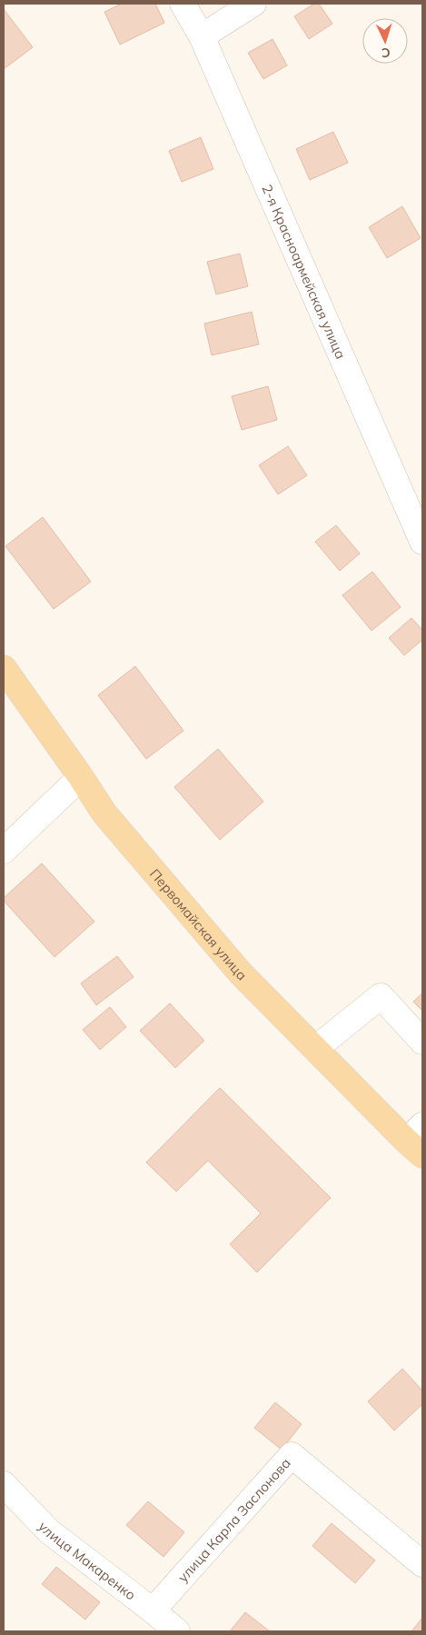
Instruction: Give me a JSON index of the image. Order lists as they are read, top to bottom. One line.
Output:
{"streets":{"main road":["Первомайская улица"],"street":["2-я Красноармейская улица","улица Карла Заслонова","улица Макаренко"]},"crossings":[["улица Карла Заслонова","улица Макаренко"]],"north":"bottom"}
